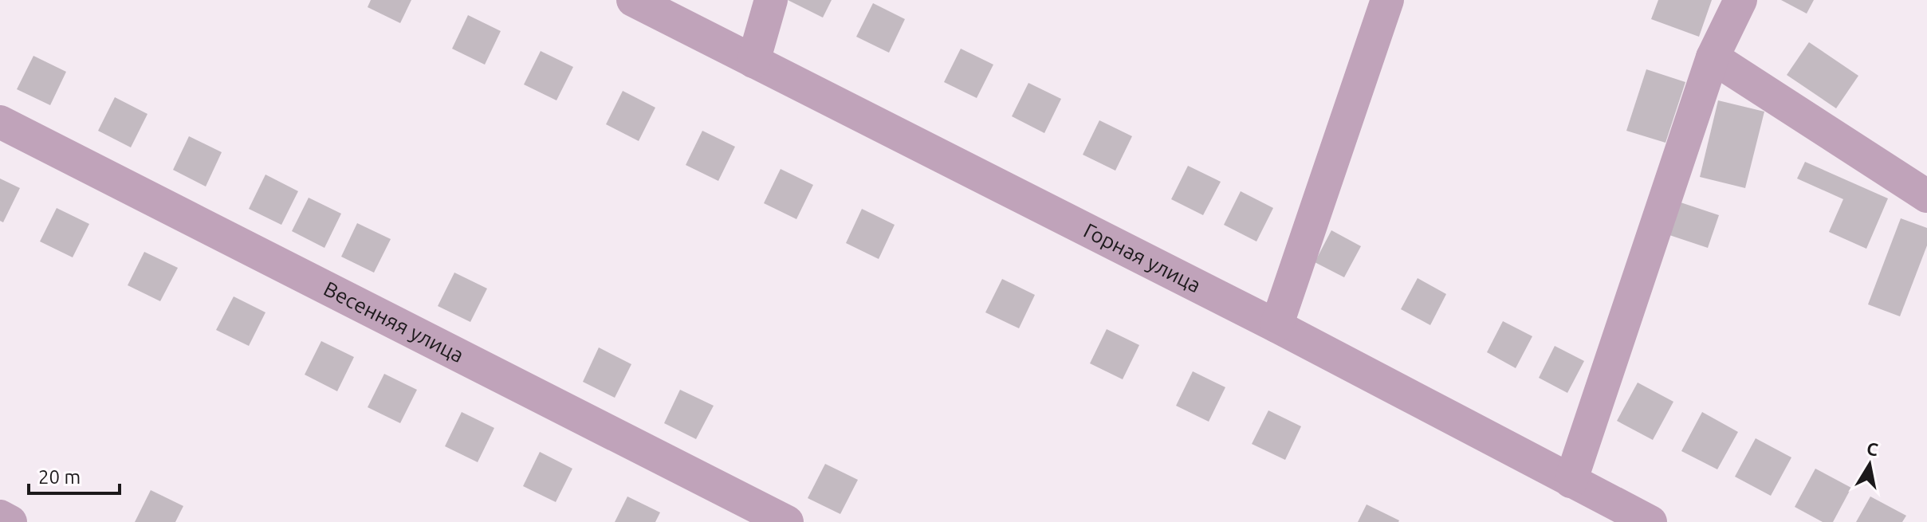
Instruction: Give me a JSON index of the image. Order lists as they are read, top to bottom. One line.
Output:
{"streets":{"street":["Горная улица","Весенняя улица"]},"scale_bar":"20 m","north":"top"}
